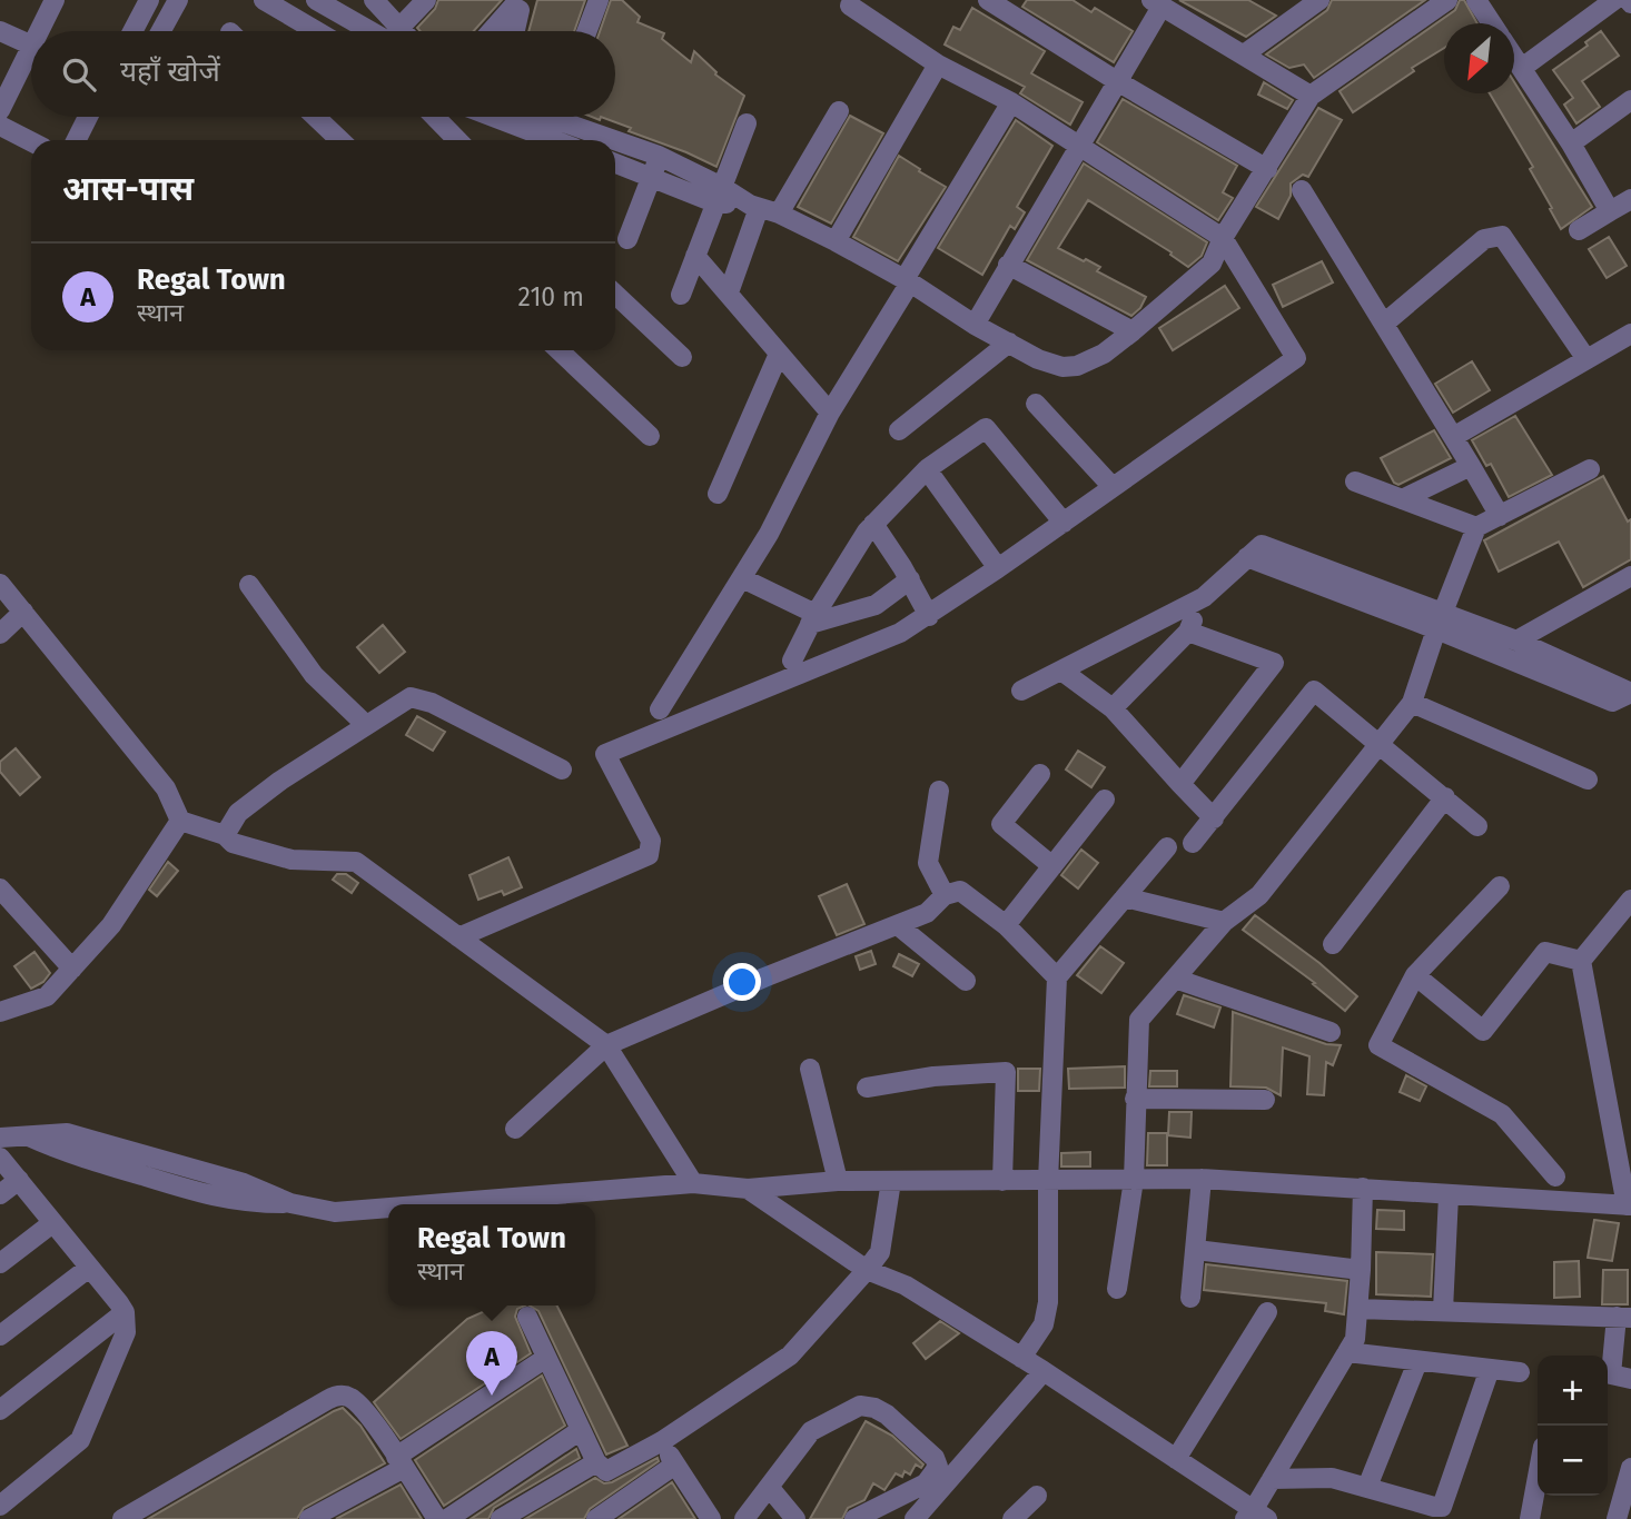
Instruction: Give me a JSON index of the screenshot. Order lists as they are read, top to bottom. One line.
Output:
{"north":"bottom left","page":{"search":"यहाँ खोजें","heading":"आस-पास","list":[{"mark":"A","name":"Regal Town","note":"स्थान","value":"210 m"}],"popup":["Regal Town","स्थान"],"pins":"A","map_buttons":["+","−"]}}
